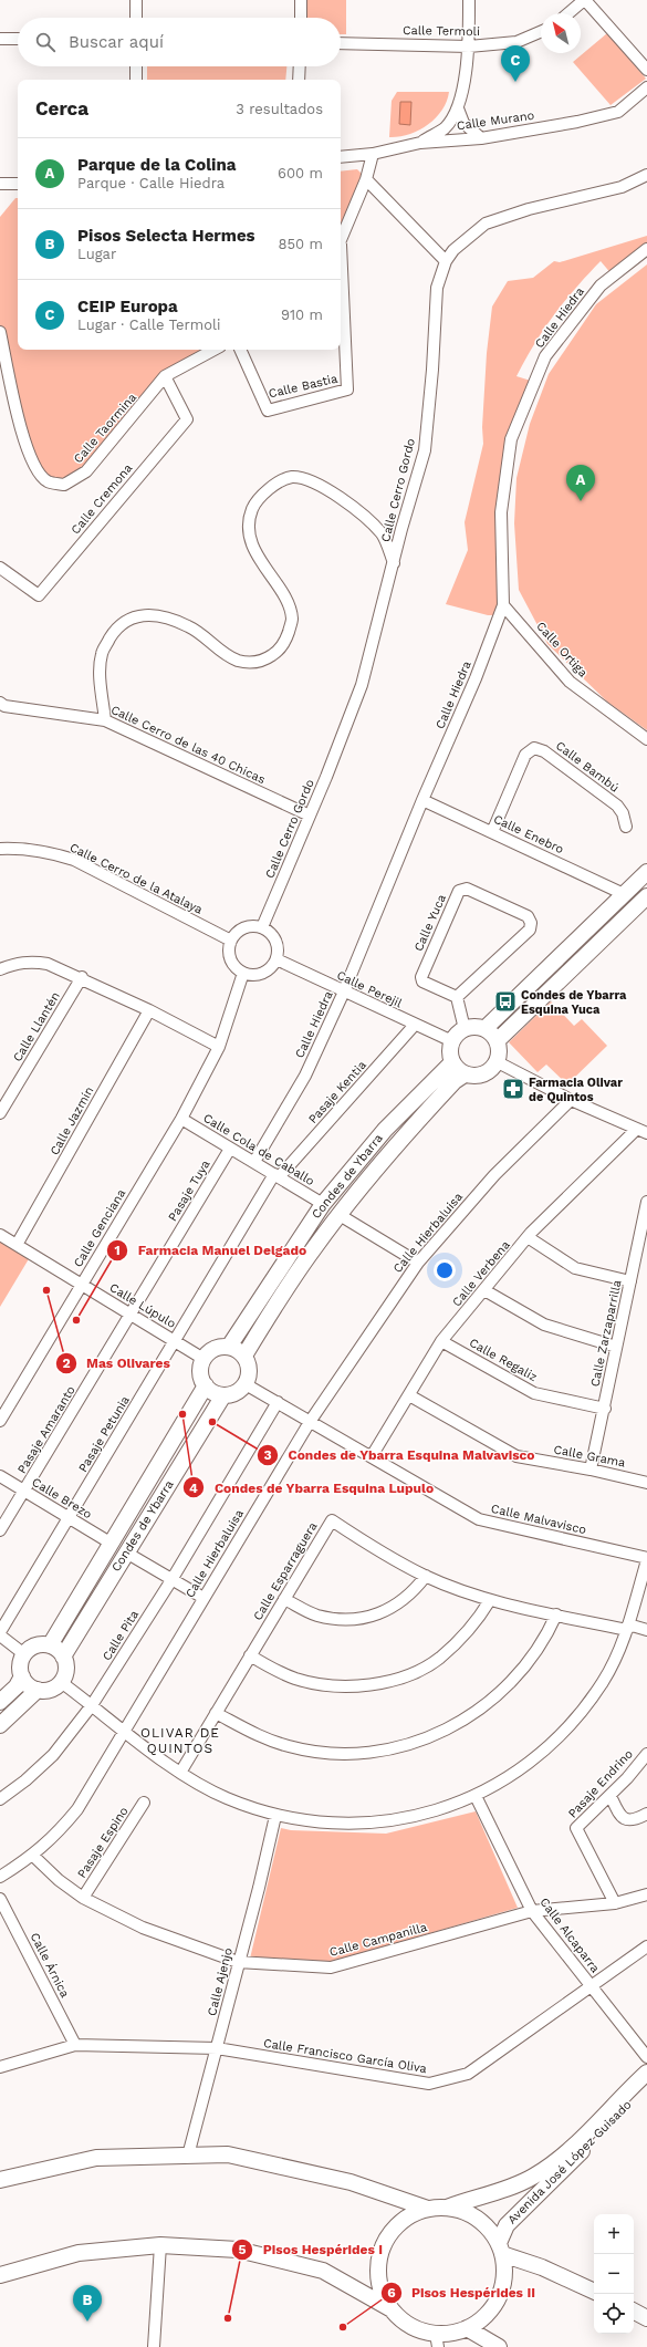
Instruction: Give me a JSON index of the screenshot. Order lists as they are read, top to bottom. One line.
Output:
{"streets":{"main road":["Condes de Ybarra","Avenida José López Guisado"],"street":["Calle Termoli","Calle Murano","Calle Hiedra","Calle Bastia","Calle Taormina","Calle Cerro Gordo","Calle Cremona","Calle Ortiga","Calle Cerro de las 40 Chicas","Calle Bambú","Calle Enebro","Calle Cerro de la Atalaya","Calle Yuca","Calle Perejil","Calle Llantén","Pasaje Kentia","Calle Jazmín","Calle Cola de Caballo","Pasaje Tuya","Calle Genciana","Calle Hierbaluisa","Calle Verbena","Calle Lúpulo","Calle Zarzaparrilla","Calle Regaliz","Pasaje Amaranto","Pasaje Petunia","Calle Grama","Calle Brezo","Calle Malvavisco","Calle Esparraguera","Calle Pita","Pasaje Endrino","Pasaje Espino","Calle Alcaparra","Calle Campanilla","Calle Árnica","Calle Ajenjo","Calle Francisco García Oliva"]},"crossings":[["Calle Hiedra","Calle Ortiga"],["Calle Hiedra","Calle Enebro"],["Calle Hiedra","Calle Perejil"],["Calle Hiedra","Calle Cola de Caballo"],["Calle Taormina","Calle Cremona"],["Calle Cerro Gordo","Calle Cerro de las 40 Chicas"],["Calle Cerro Gordo","Calle Cerro de la Atalaya"],["Calle Cerro Gordo","Calle Perejil"],["Calle Cerro Gordo","Calle Genciana"],["Calle Bambú","Calle Enebro"],["Calle Cerro de la Atalaya","Calle Perejil"],["Calle Cerro de la Atalaya","Calle Genciana"],["Calle Perejil","Pasaje Kentia"],["Calle Perejil","Condes de Ybarra"],["Calle Perejil","Calle Genciana"],["Pasaje Kentia","Calle Cola de Caballo"],["Pasaje Kentia","Calle Lúpulo"],["Pasaje Kentia","Pasaje Petunia"],["Calle Jazmín","Calle Lúpulo"],["Calle Cola de Caballo","Condes de Ybarra"],["Calle Cola de Caballo","Pasaje Tuya"],["Calle Cola de Caballo","Calle Genciana"],["Condes de Ybarra","Calle Lúpulo"],["Condes de Ybarra","Calle Brezo"],["Condes de Ybarra","Calle Malvavisco"],["Pasaje Tuya","Calle Lúpulo"],["Pasaje Tuya","Pasaje Amaranto"],["Calle Genciana","Calle Lúpulo"],["Calle Hierbaluisa","Calle Malvavisco"],["Calle Hierbaluisa","Calle Campanilla"],["Calle Verbena","Calle Regaliz"],["Calle Verbena","Calle Grama"],["Calle Verbena","Calle Malvavisco"],["Calle Lúpulo","Pasaje Amaranto"],["Calle Lúpulo","Pasaje Petunia"],["Calle Lúpulo","Calle Malvavisco"],["Calle Zarzaparrilla","Calle Regaliz"],["Calle Zarzaparrilla","Calle Grama"],["Pasaje Amaranto","Calle Brezo"],["Pasaje Petunia","Calle Brezo"],["Calle Malvavisco","Calle Pita"],["Pasaje Endrino","Calle Campanilla"],["Pasaje Espino","Calle Campanilla"],["Calle Alcaparra","Calle Campanilla"],["Calle Alcaparra","Calle Francisco García Oliva"],["Calle Campanilla","Calle Ajenjo"],["Calle Árnica","Calle Francisco García Oliva"],["Calle Ajenjo","Calle Francisco García Oliva"]],"districts":["OLIVAR DE QUINTOS"],"places":{"bus stop":["Condes de Ybarra Esquina Yuca"],"pharmacy":["Farmacia Olivar de Quintos"],"other":["Mas Olivares","Farmacia Manuel Delgado","Condes de Ybarra Esquina Lupulo","Condes de Ybarra Esquina Malvavisco","Pisos Hespérides I","Pisos Hespérides II"]},"north":"top left","page":{"search":"Buscar aquí","pins":["C","A","B"],"heading":["Cerca","3 resultados"],"list":[{"mark":"A","name":"Parque de la Colina","note":"Parque · Calle Hiedra","value":"600 m"},{"mark":"B","name":"Pisos Selecta Hermes","note":"Lugar","value":"850 m"},{"mark":"C","name":"CEIP Europa","note":"Lugar · Calle Termoli","value":"910 m"}],"map_buttons":["+","−"]}}
